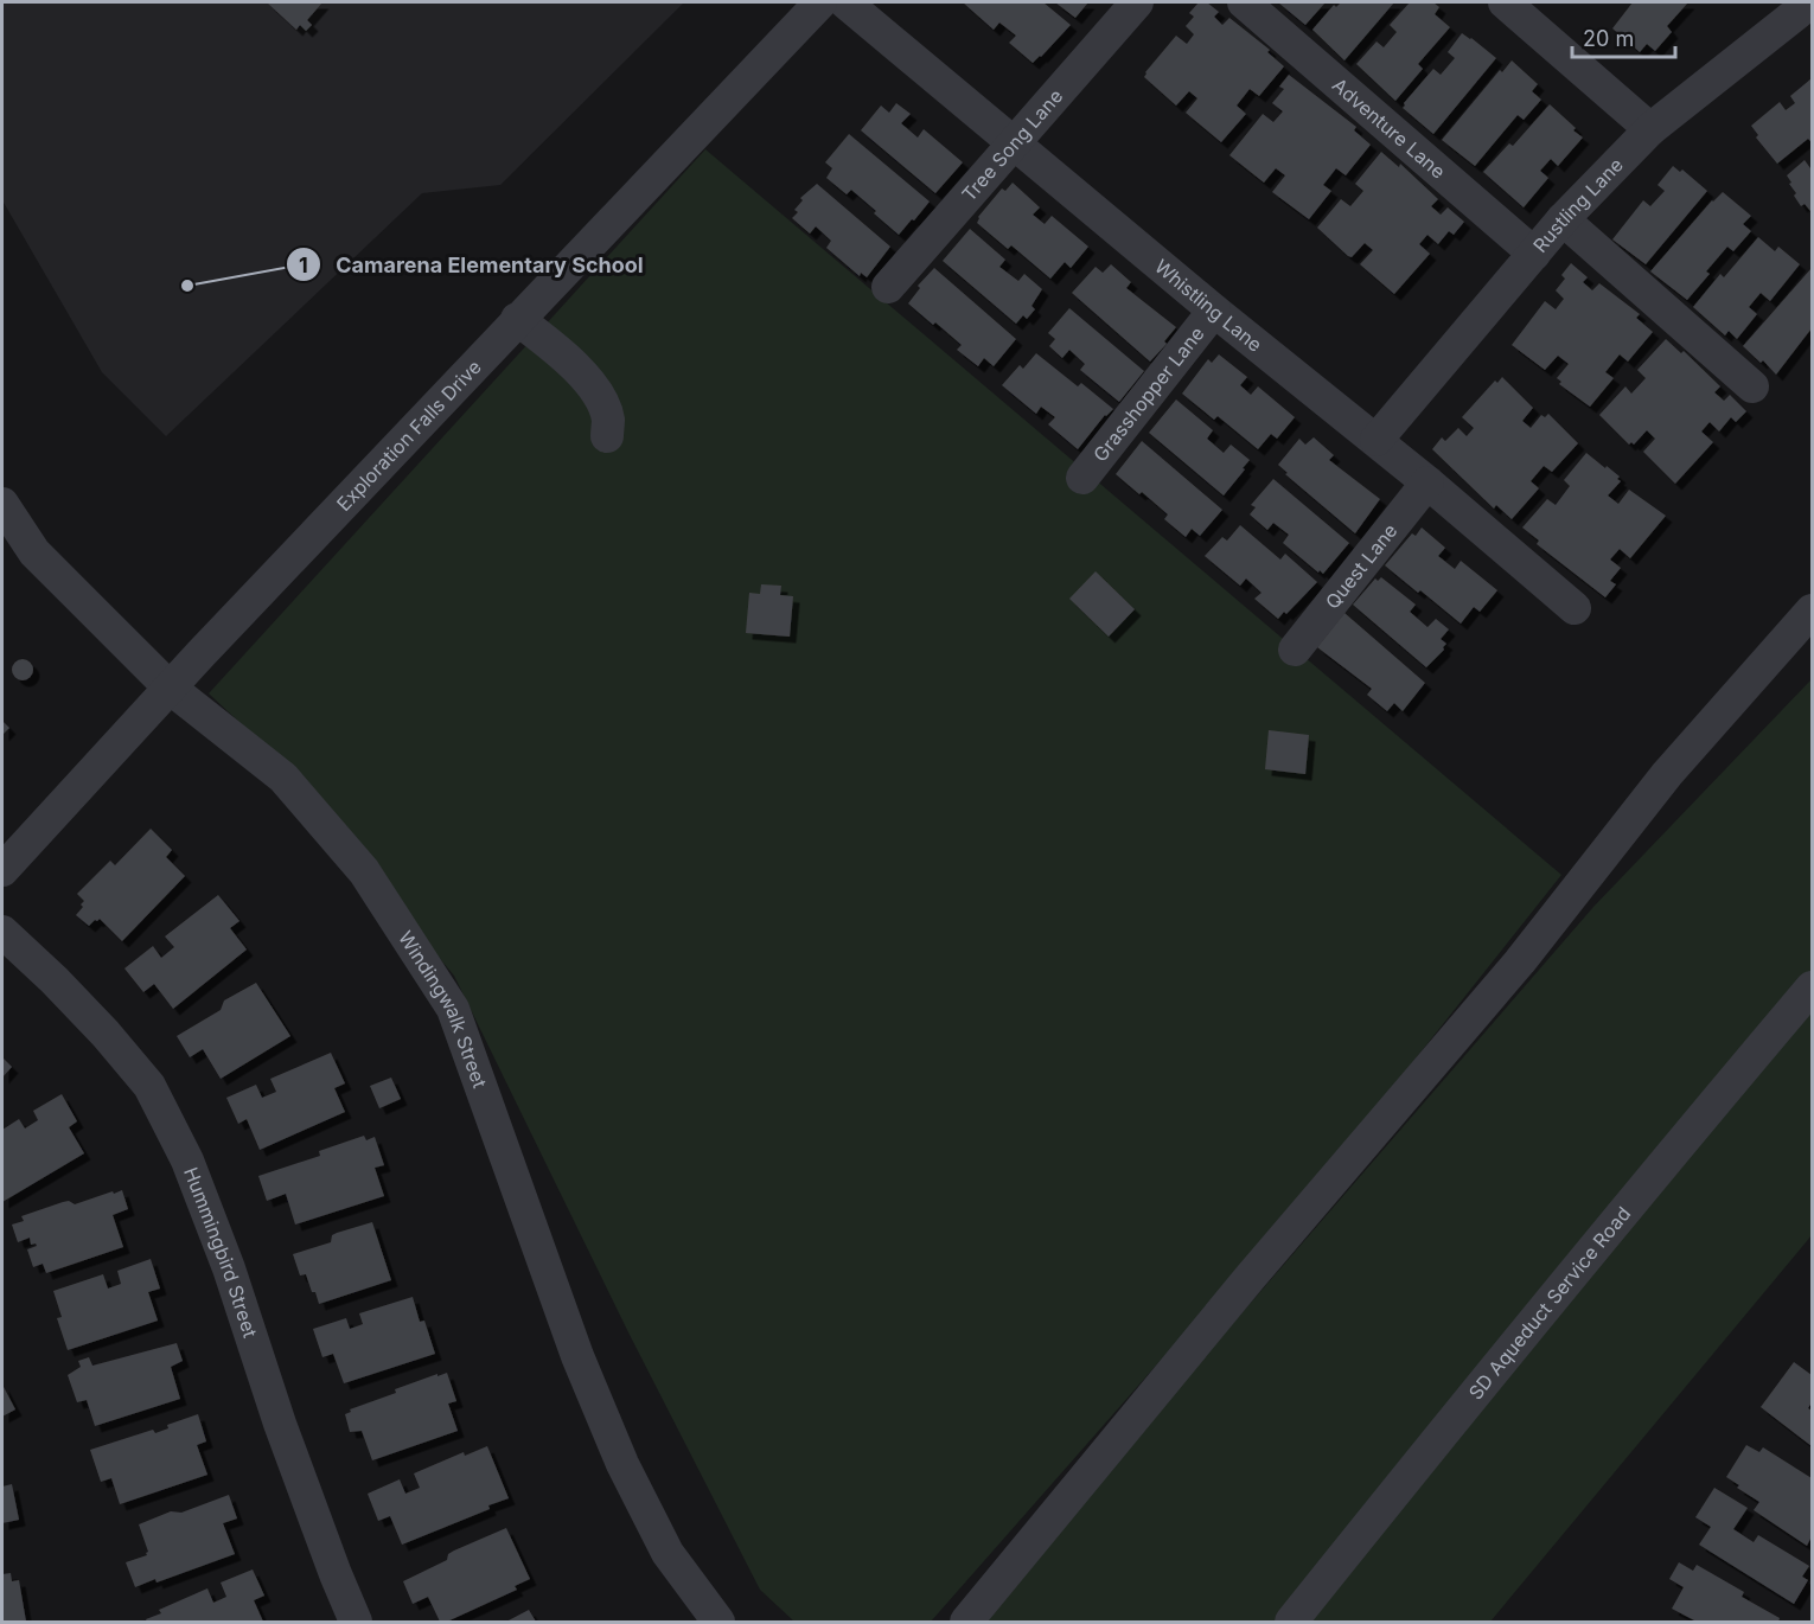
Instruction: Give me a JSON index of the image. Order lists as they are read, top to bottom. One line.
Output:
{"streets":{"street":["Adventure Lane","Tree Song Lane","Rustling Lane","Whistling Lane","Grasshopper Lane","Exploration Falls Drive","Quest Lane","Windingwalk Street","Hummingbird Street","SD Aqueduct Service Road"]},"crossings":[["Adventure Lane","Rustling Lane"],["Tree Song Lane","Whistling Lane"],["Rustling Lane","Whistling Lane"],["Whistling Lane","Grasshopper Lane"],["Whistling Lane","Quest Lane"],["Exploration Falls Drive","Windingwalk Street"]],"places":["Camarena Elementary School"],"scale_bar":"20 m"}
